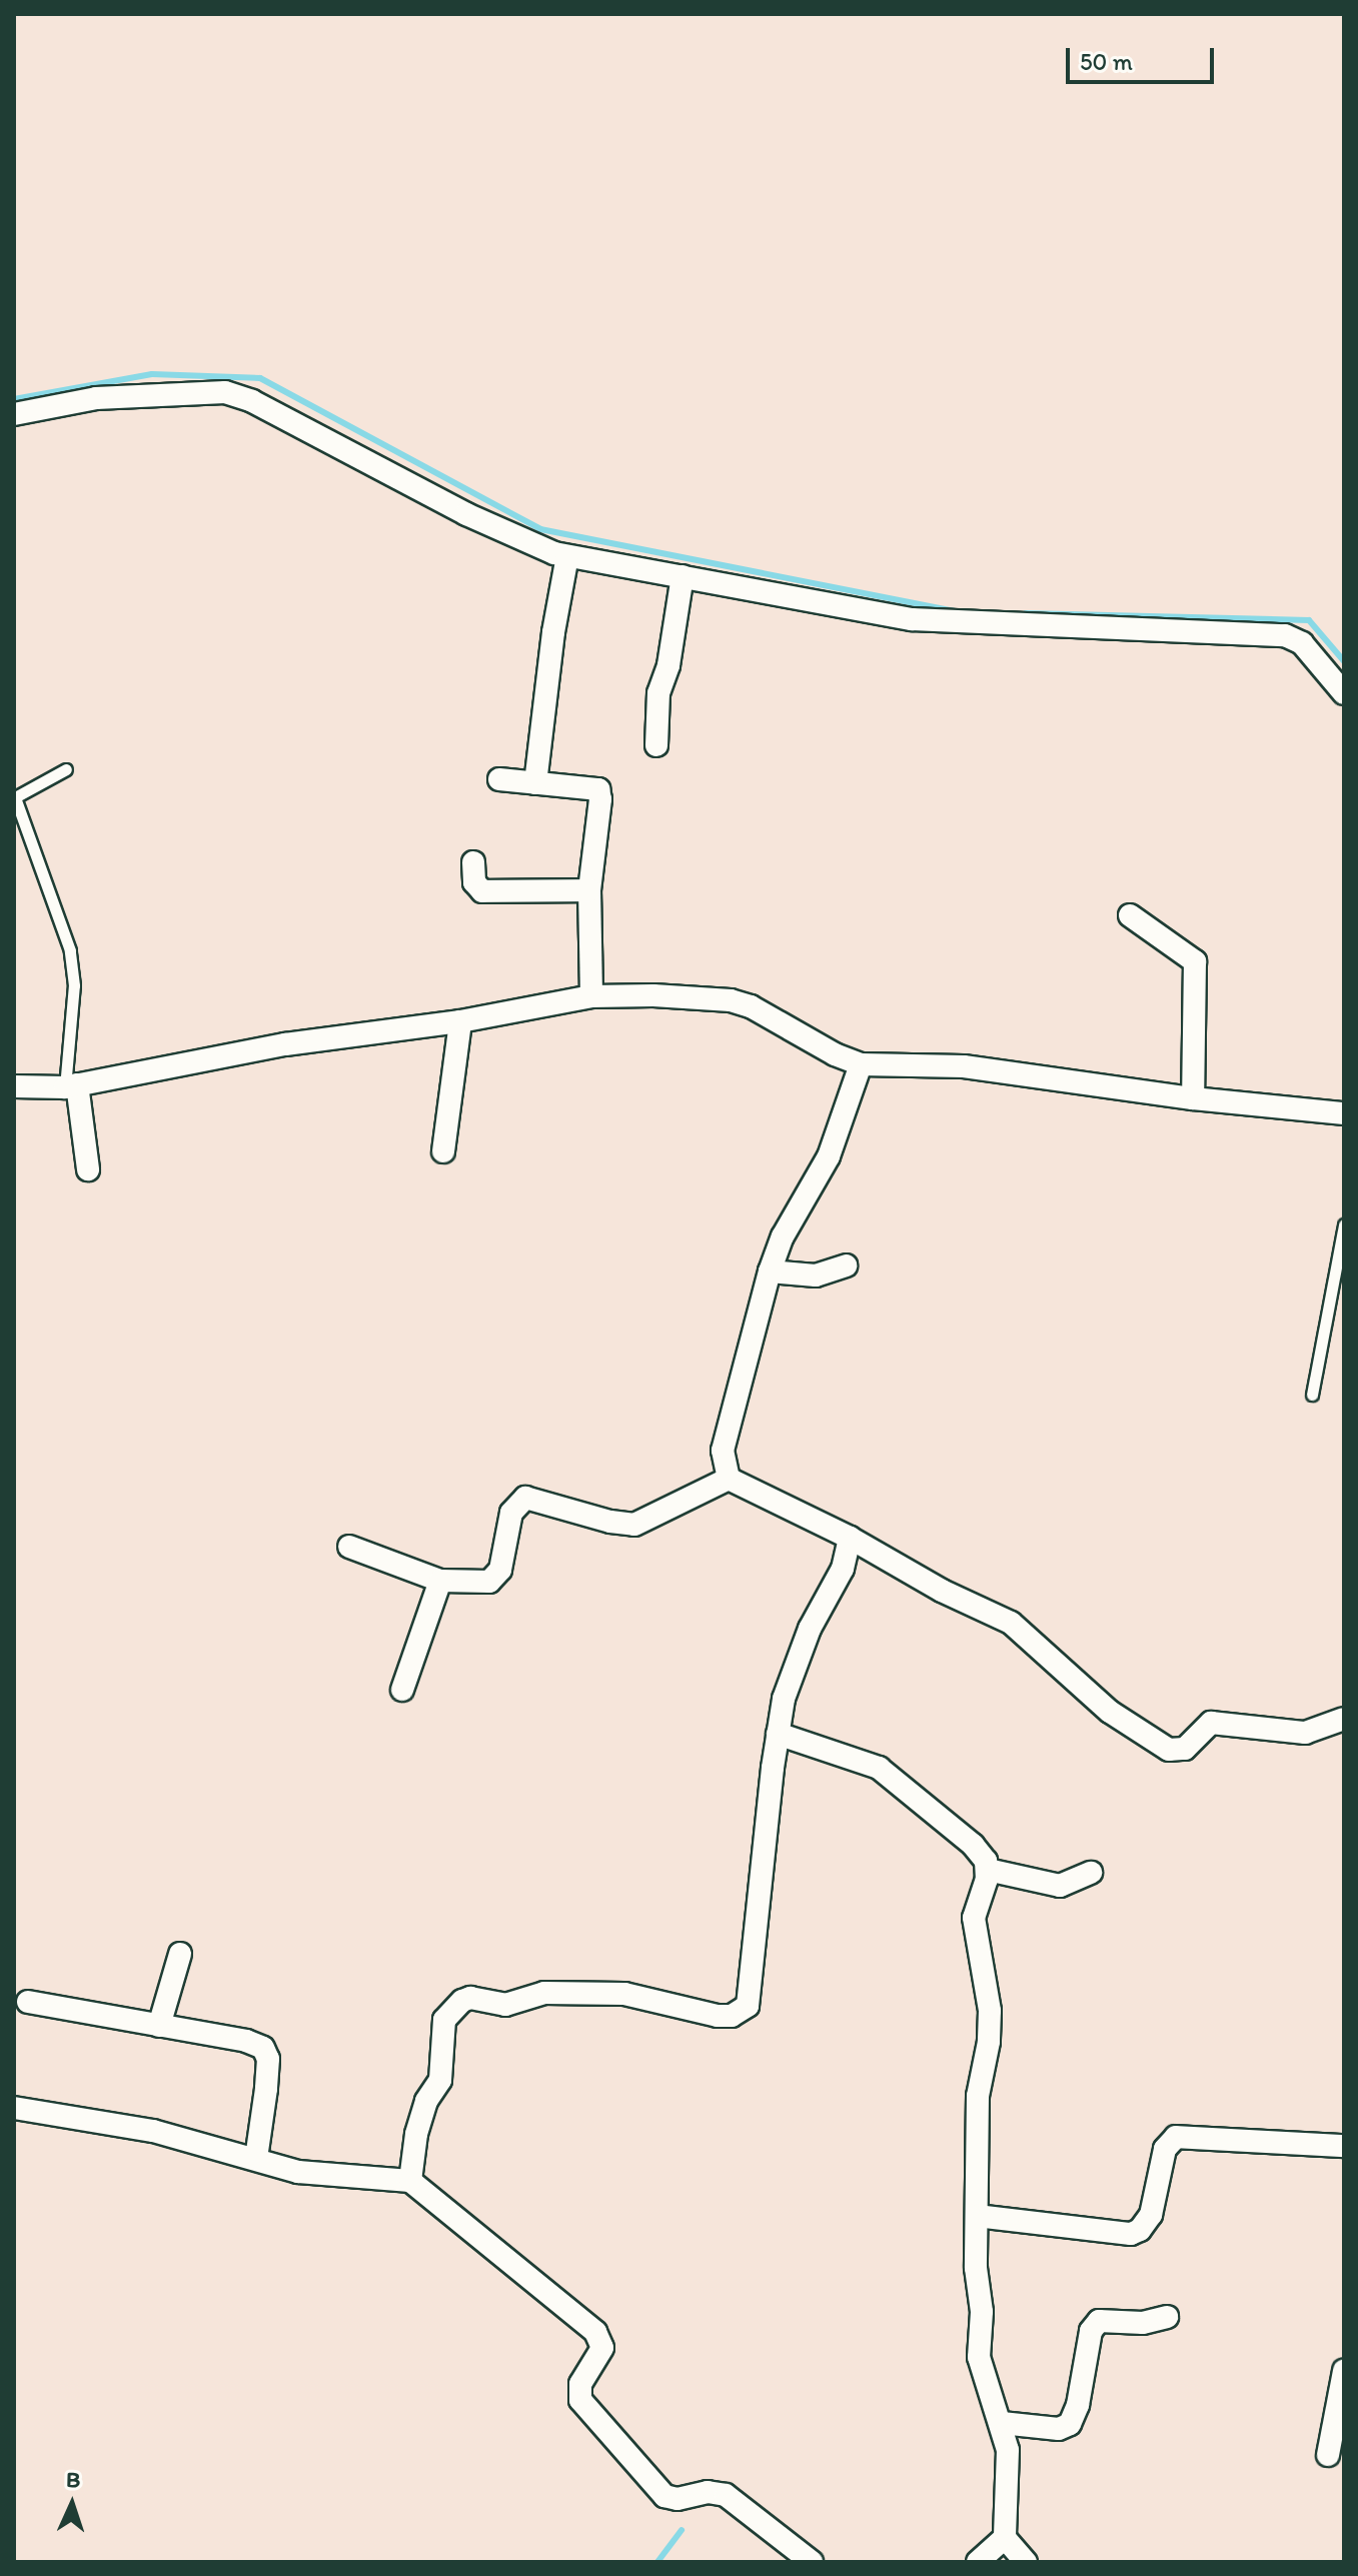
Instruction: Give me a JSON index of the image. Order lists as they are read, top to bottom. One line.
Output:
{"scale_bar":"50 m","north":"top"}
